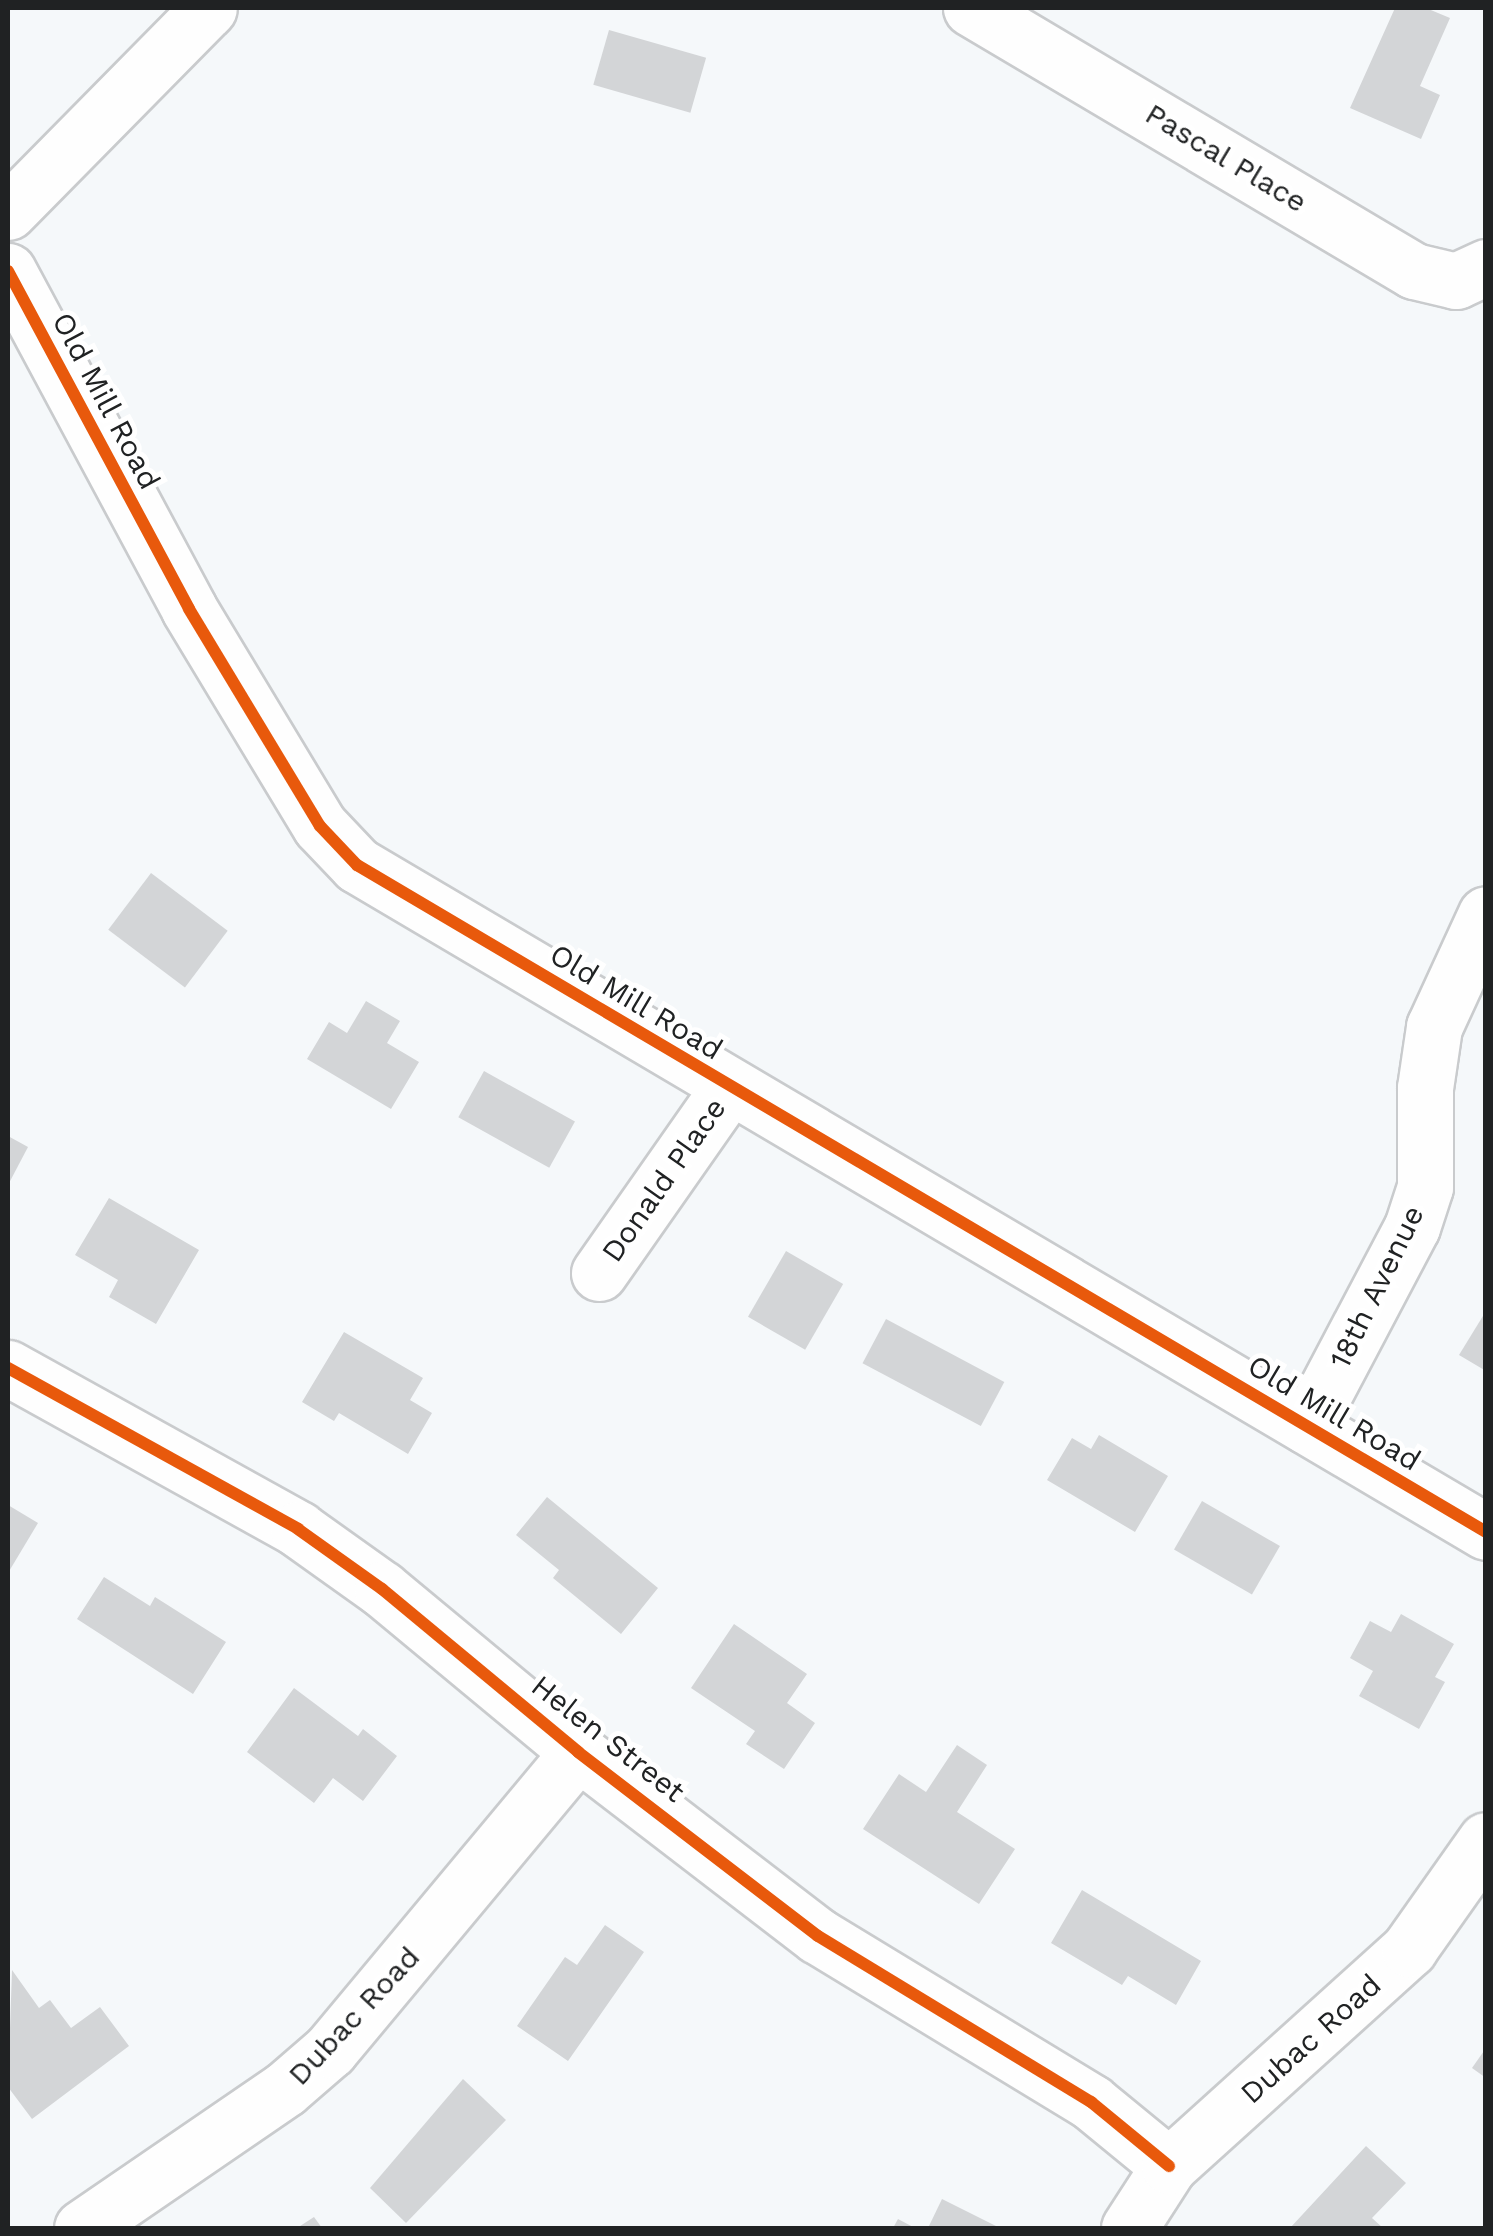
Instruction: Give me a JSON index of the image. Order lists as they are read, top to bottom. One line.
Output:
{"streets":{"street":["Pascal Place","Old Mill Road","Donald Place","18th Avenue","Helen Street","Dubac Road"]},"crossings":[["Old Mill Road","Donald Place"],["Old Mill Road","18th Avenue"],["Helen Street","Dubac Road"]]}
